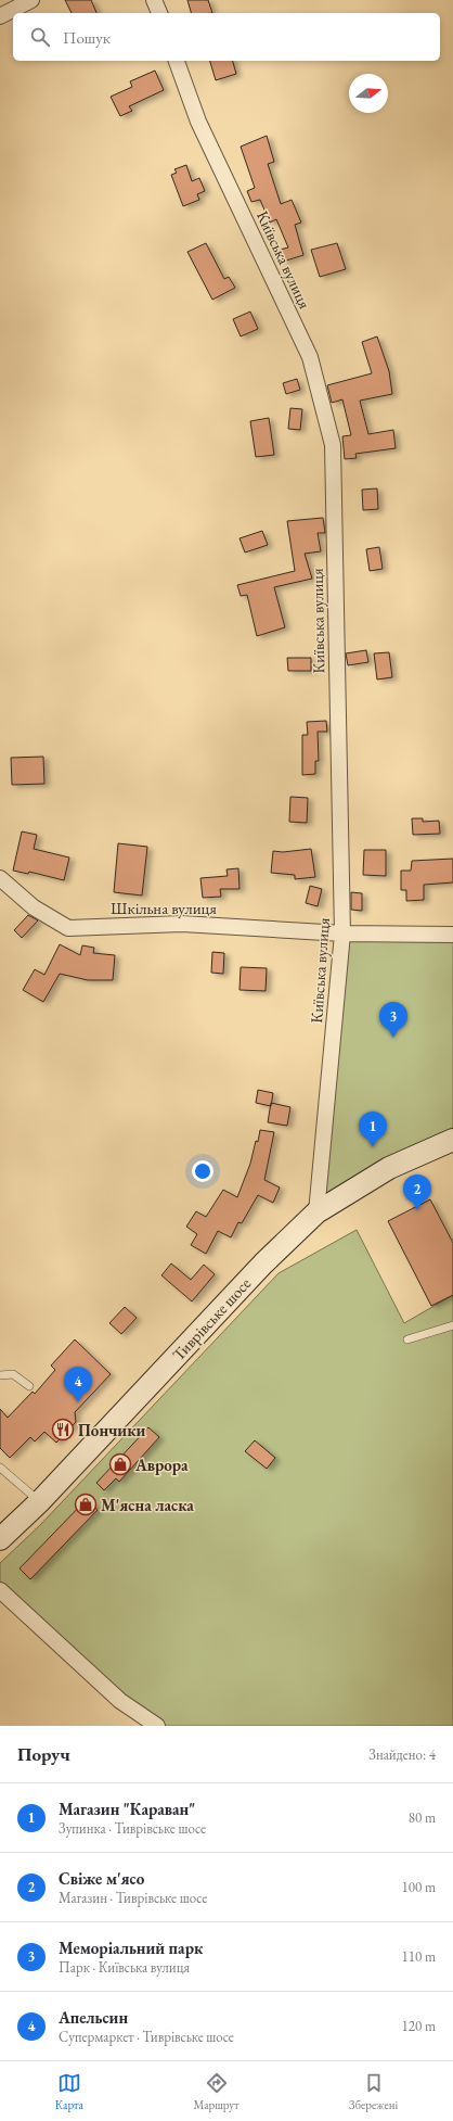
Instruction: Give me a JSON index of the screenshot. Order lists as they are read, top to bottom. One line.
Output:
{"streets":{"main road":["Тиврівське шосе"],"street":["Київська вулиця","Шкільна вулиця"]},"crossings":[["Київська вулиця","Шкільна вулиця"],["Київська вулиця","Тиврівське шосе"]],"places":{"restaurant":["Пончики"],"shop":["Аврора","М'ясна ласка"]},"north":"right","page":{"search":"Пошук","pins":["3","1","2","4"],"heading":["Поруч","Знайдено: 4"],"list":[{"mark":"1","name":"Магазин \"Караван\"","note":"Зупинка · Тиврівське шосе","value":"80 m"},{"mark":"2","name":"Свіже м'ясо","note":"Магазин · Тиврівське шосе","value":"100 m"},{"mark":"3","name":"Меморіальний парк","note":"Парк · Київська вулиця","value":"110 m"},{"mark":"4","name":"Апельсин","note":"Супермаркет · Тиврівське шосе","value":"120 m"}],"nav":["Карта","Маршрут","Збережені"]}}
